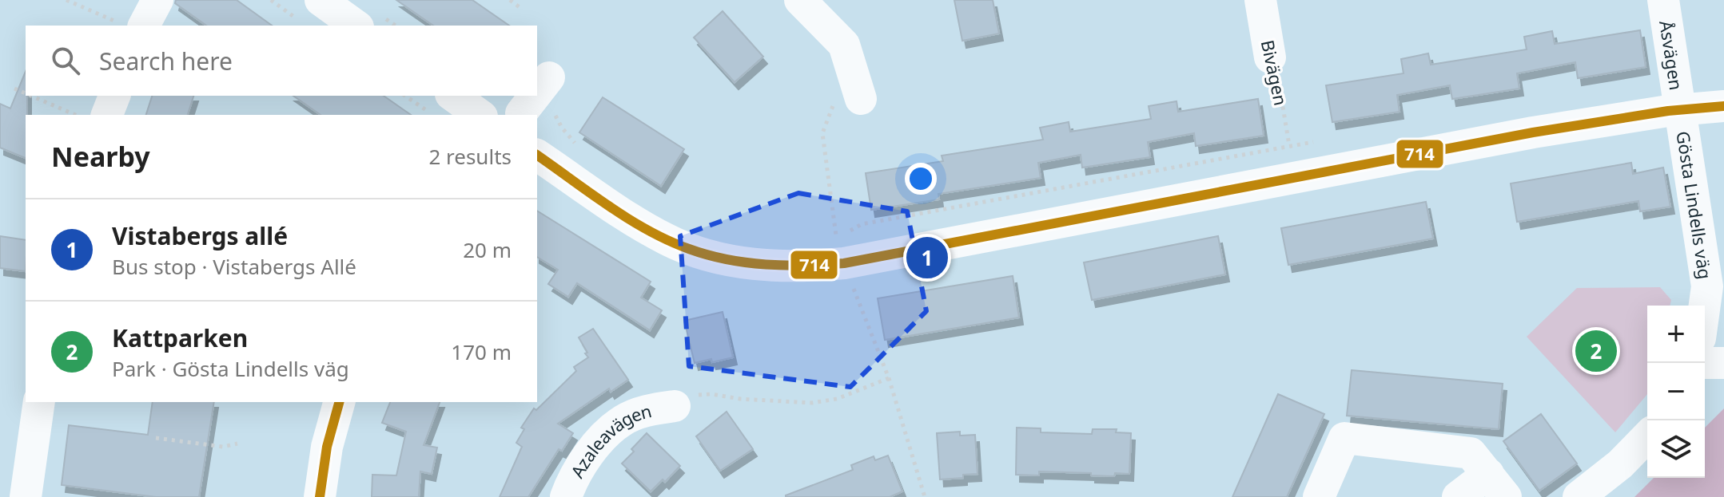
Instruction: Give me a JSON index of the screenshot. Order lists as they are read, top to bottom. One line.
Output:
{"streets":{"street":["Åsvägen","Bivägen","Gösta Lindells väg","Azaleavägen"]},"crossings":[["Åsvägen","Gösta Lindells väg"]],"lines":["transit line 714"],"page":{"search":"Search here","heading":["Nearby","2 results"],"list":[{"mark":"1","name":"Vistabergs allé","note":"Bus stop · Vistabergs Allé","value":"20 m"},{"mark":"2","name":"Kattparken","note":"Park · Gösta Lindells väg","value":"170 m"}],"pins":["1","2"],"map_buttons":["+","−"]}}
